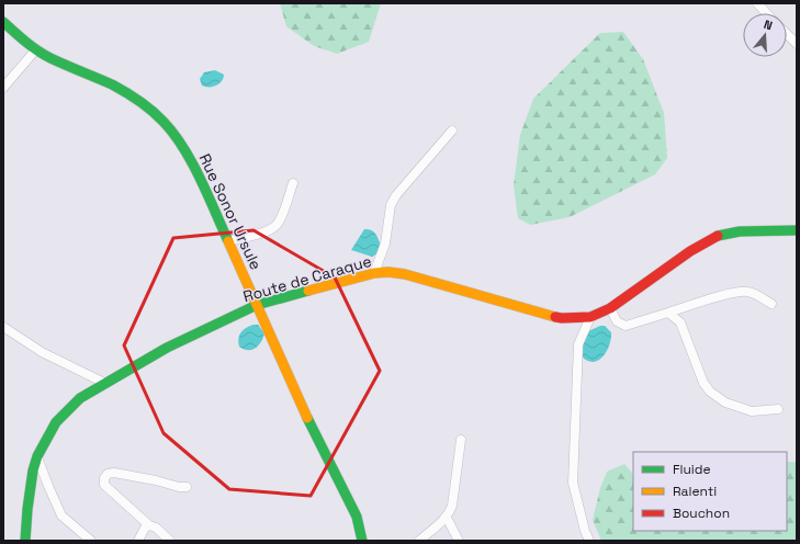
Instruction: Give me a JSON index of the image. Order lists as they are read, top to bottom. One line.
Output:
{"streets":{"street":["Rue Sonor Ursule","Route de Caraque"]},"crossings":[["Rue Sonor Ursule","Route de Caraque"]],"legend":["Fluide","Ralenti","Bouchon"],"north":"top"}
